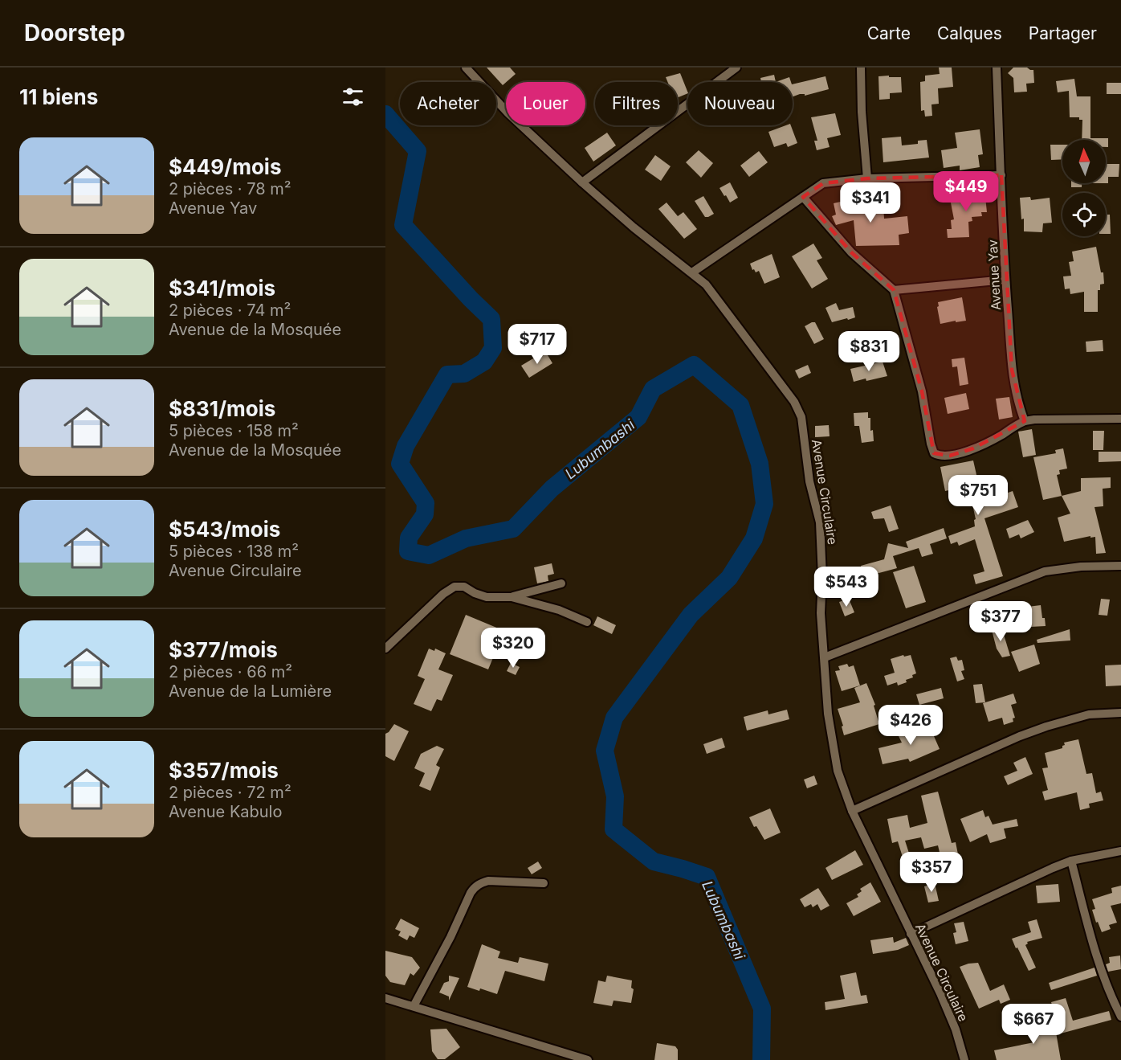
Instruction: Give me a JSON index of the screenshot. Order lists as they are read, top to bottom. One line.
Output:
{"streets":{"street":["Avenue Yav","Avenue Circulaire"]},"water":["Lubumbashi"],"north":"top","page":{"header":"Doorstep","nav":["Carte","Calques","Partager"],"heading":"11 biens","chip":["Acheter","Louer","Filtres","Nouveau"],"list":[{"name":"$449/mois","note":"2 pièces · 78 m² · Avenue Yav"},{"name":"$341/mois","note":"2 pièces · 74 m² · Avenue de la Mosquée"},{"name":"$831/mois","note":"5 pièces · 158 m² · Avenue de la Mosquée"},{"name":"$543/mois","note":"5 pièces · 138 m² · Avenue Circulaire"},{"name":"$377/mois","note":"2 pièces · 66 m² · Avenue de la Lumière"},{"name":"$357/mois","note":"2 pièces · 72 m² · Avenue Kabulo"}],"price":["$449","$341","$717","$831","$751","$543","$377","$320","$426","$357","$667"]}}
